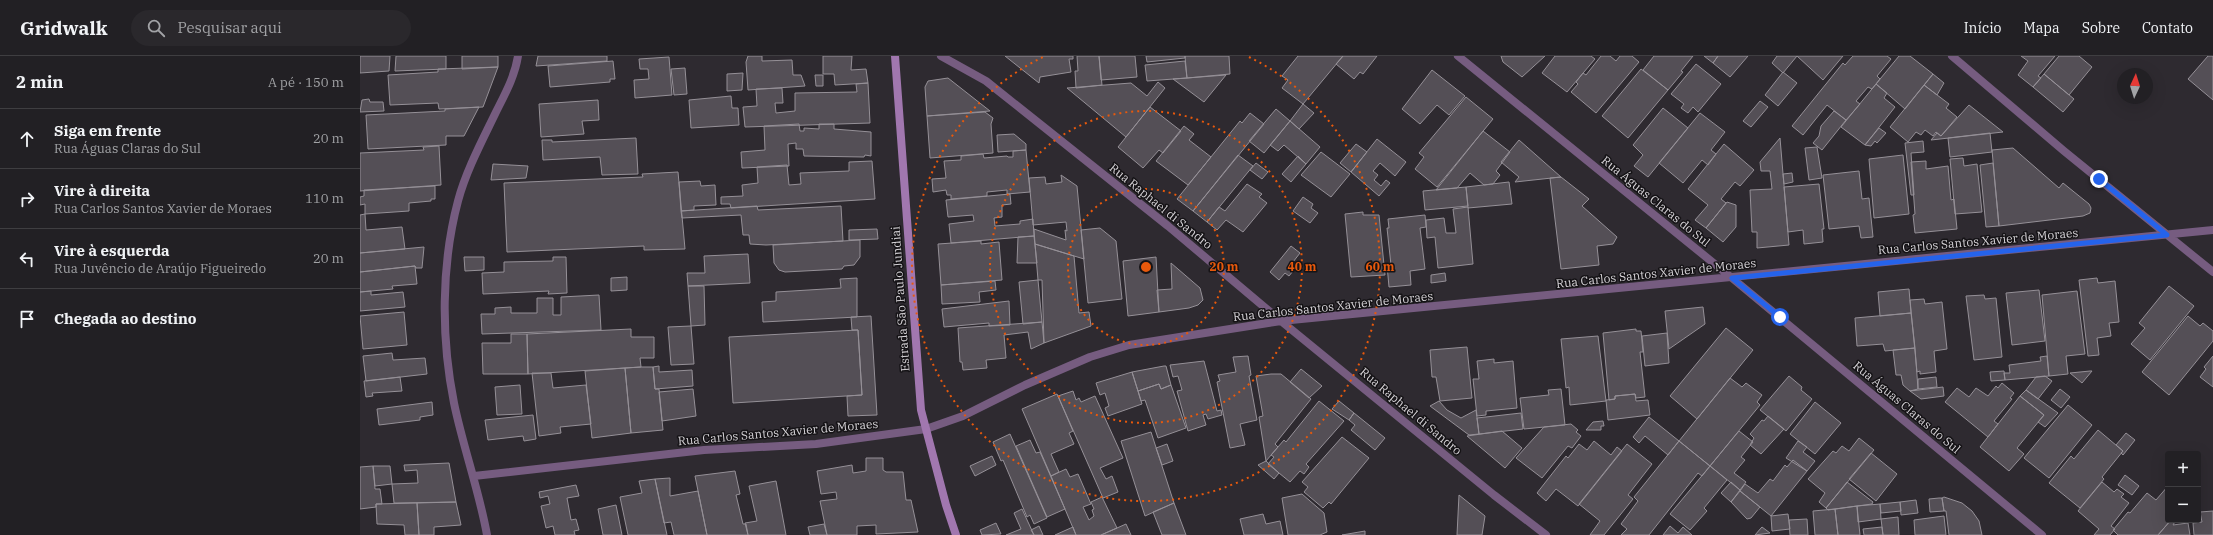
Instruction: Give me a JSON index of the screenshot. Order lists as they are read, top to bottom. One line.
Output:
{"streets":{"main road":["Estrada São Paulo Jundiai"],"street":["Rua Águas Claras do Sul","Rua Raphael di Sandro","Rua Carlos Santos Xavier de Moraes"]},"crossings":[["Rua Águas Claras do Sul","Rua Carlos Santos Xavier de Moraes"],["Rua Raphael di Sandro","Rua Carlos Santos Xavier de Moraes"],["Rua Carlos Santos Xavier de Moraes","Estrada São Paulo Jundiai"]],"north":"top","page":{"header":"Gridwalk","search":"Pesquisar aqui","nav":["Início","Mapa","Sobre","Contato"],"heading":["2 min","A pé · 150 m"],"list":[["Siga em frente","Rua Águas Claras do Sul","20 m"],["Vire à direita","Rua Carlos Santos Xavier de Moraes","110 m"],["Vire à esquerda","Rua Juvêncio de Araújo Figueiredo","20 m"],"Chegada ao destino"],"map_buttons":["+","−"]},"rings":["20 m","40 m","60 m"]}
